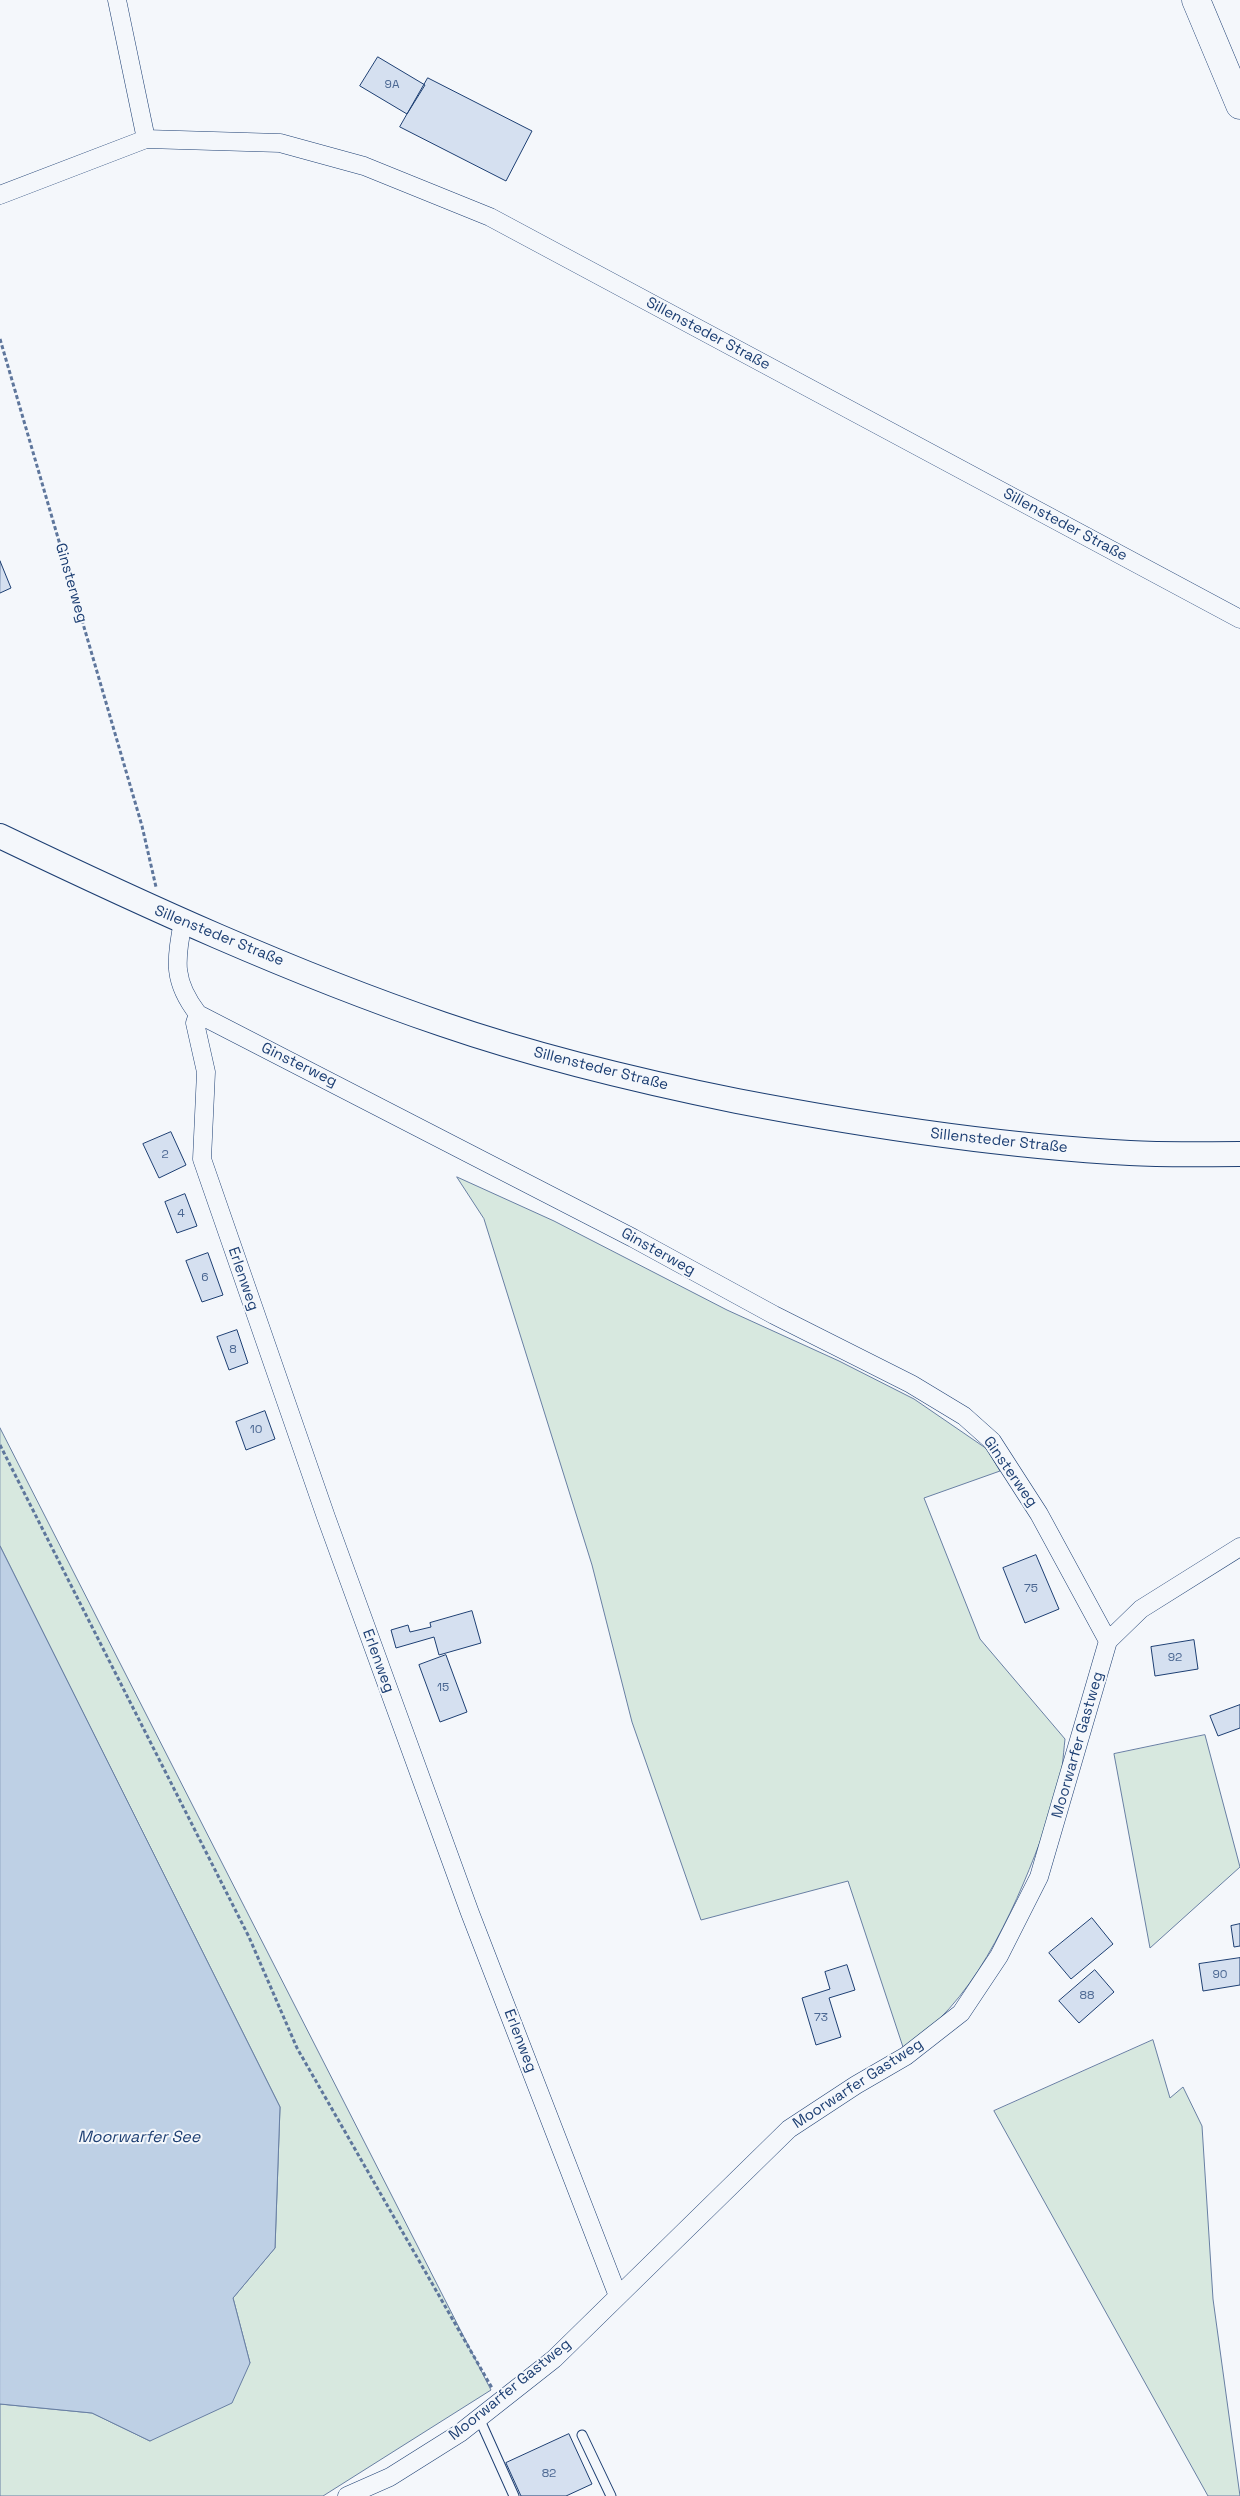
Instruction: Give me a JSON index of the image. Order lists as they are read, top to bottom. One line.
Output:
{"streets":{"street":["Sillensteder Straße","Ginsterweg","Erlenweg","Moorwarfer Gastweg"]},"crossings":[["Ginsterweg","Erlenweg"],["Ginsterweg","Moorwarfer Gastweg"],["Erlenweg","Moorwarfer Gastweg"]],"water":["Moorwarfer See"],"house_numbers":["9A","2","4","6","8","10","75","92","15","90","88","73","82"]}
